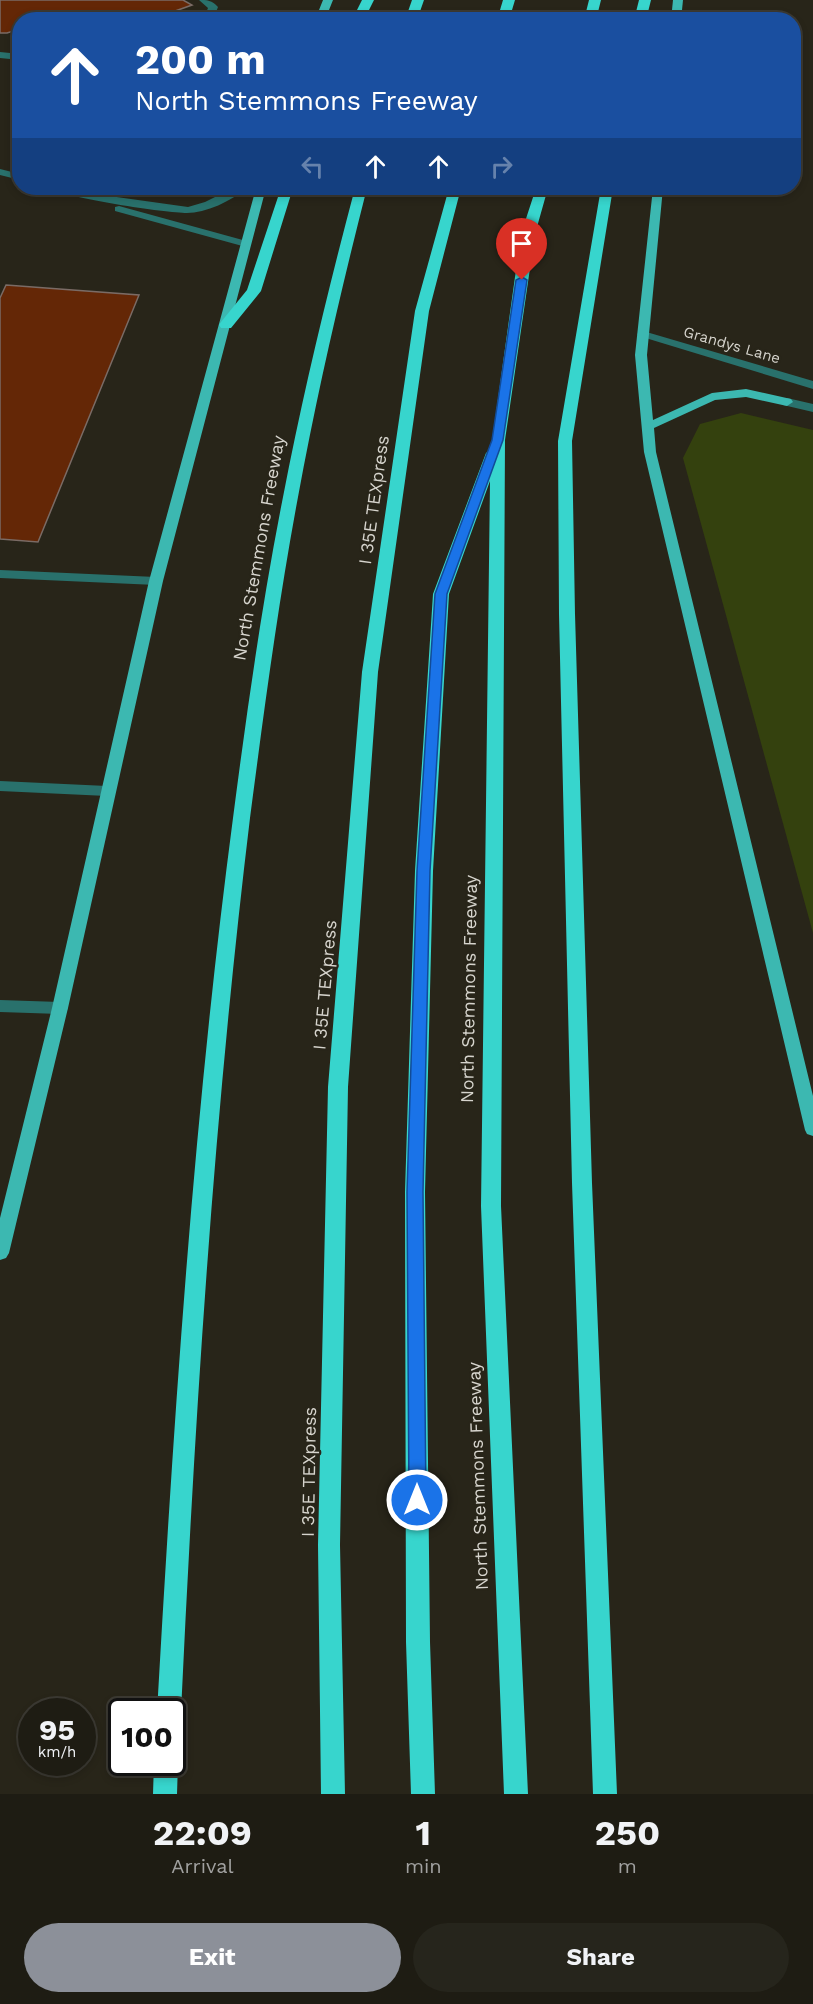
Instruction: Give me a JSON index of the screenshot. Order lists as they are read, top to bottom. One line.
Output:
{"streets":{"highway":["I 35E TEXpress","North Stemmons Freeway"],"street":["Grandys Lane"]},"page":{"turn":["200 m","North Stemmons Freeway"],"speed":"95 km/h","limit":"100","eta":["22:09","Arrival","1","min","250","m"],"buttons":["Exit","Share"]}}
